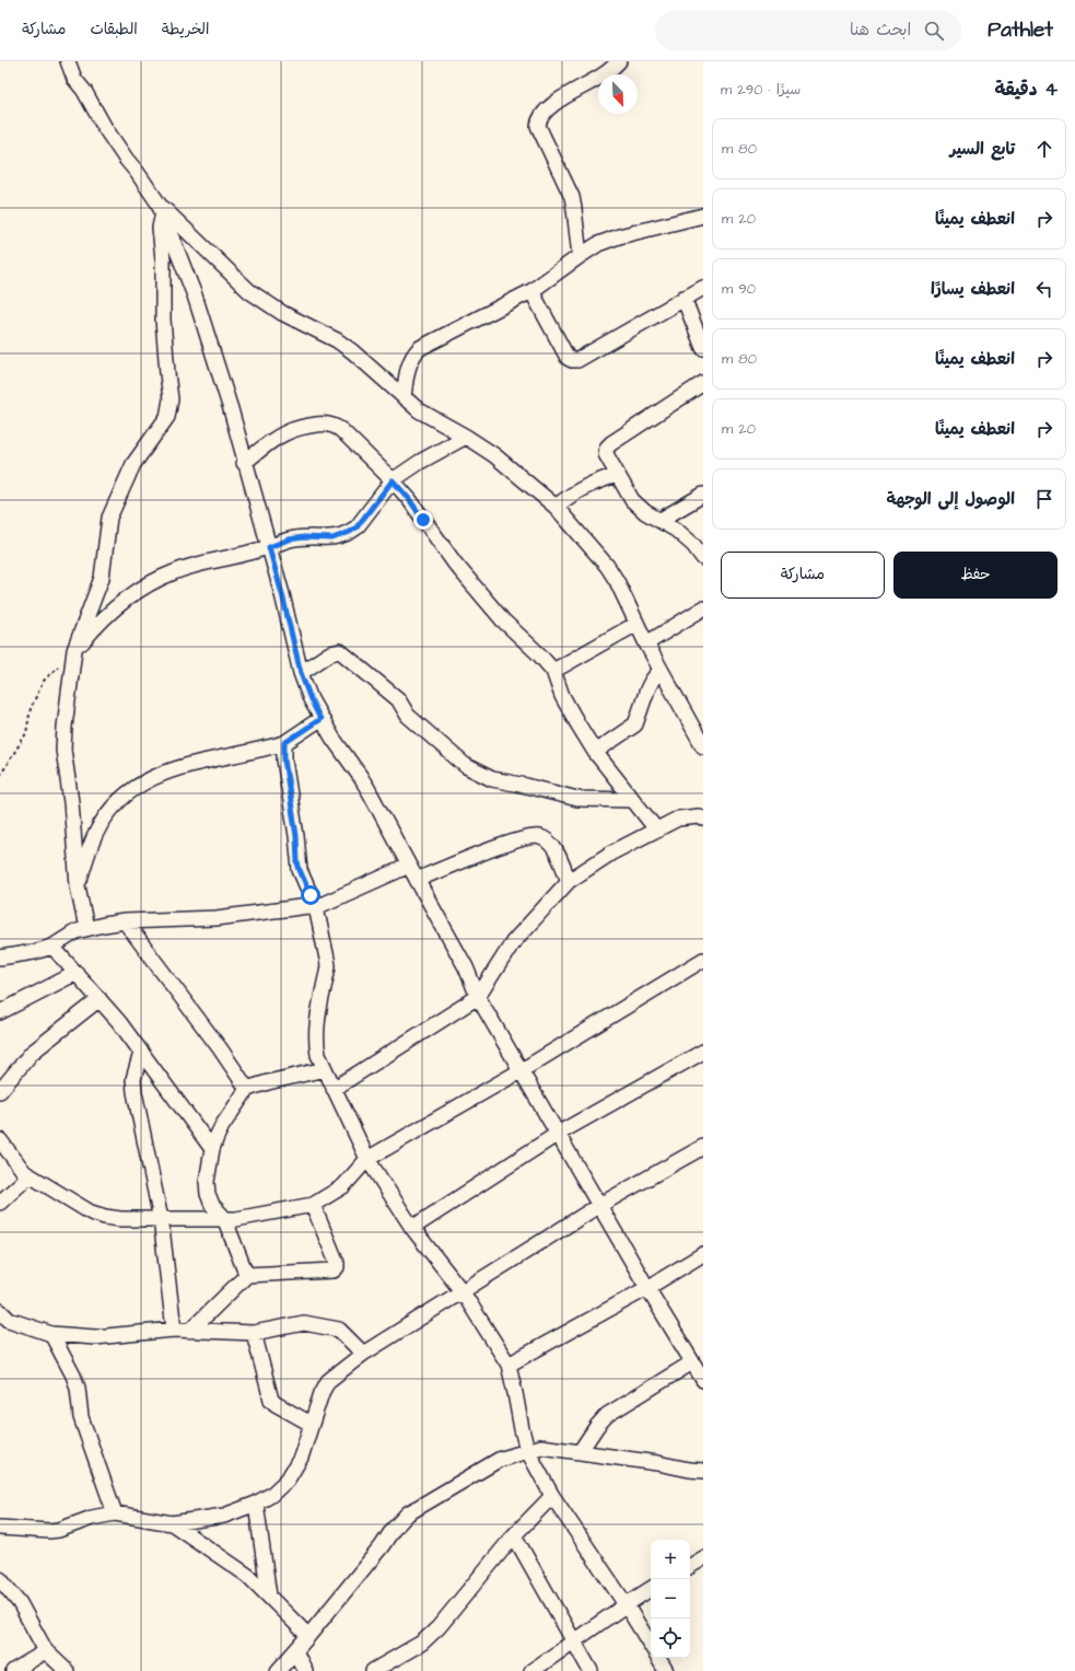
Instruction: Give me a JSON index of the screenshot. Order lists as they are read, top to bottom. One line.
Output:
{"north":"bottom right","page":{"header":"Pathlet","search":"ابحث هنا","nav":["الخريطة","الطبقات","مشاركة"],"heading":["4 دقيقة","سيرًا · 290 m"],"list":[["تابع السير","80 m"],["انعطف يمينًا","20 m"],["انعطف يسارًا","90 m"],["انعطف يمينًا","80 m"],["انعطف يمينًا","20 m"],"الوصول إلى الوجهة"],"buttons":["حفظ","مشاركة"],"map_buttons":["+","−"]}}
